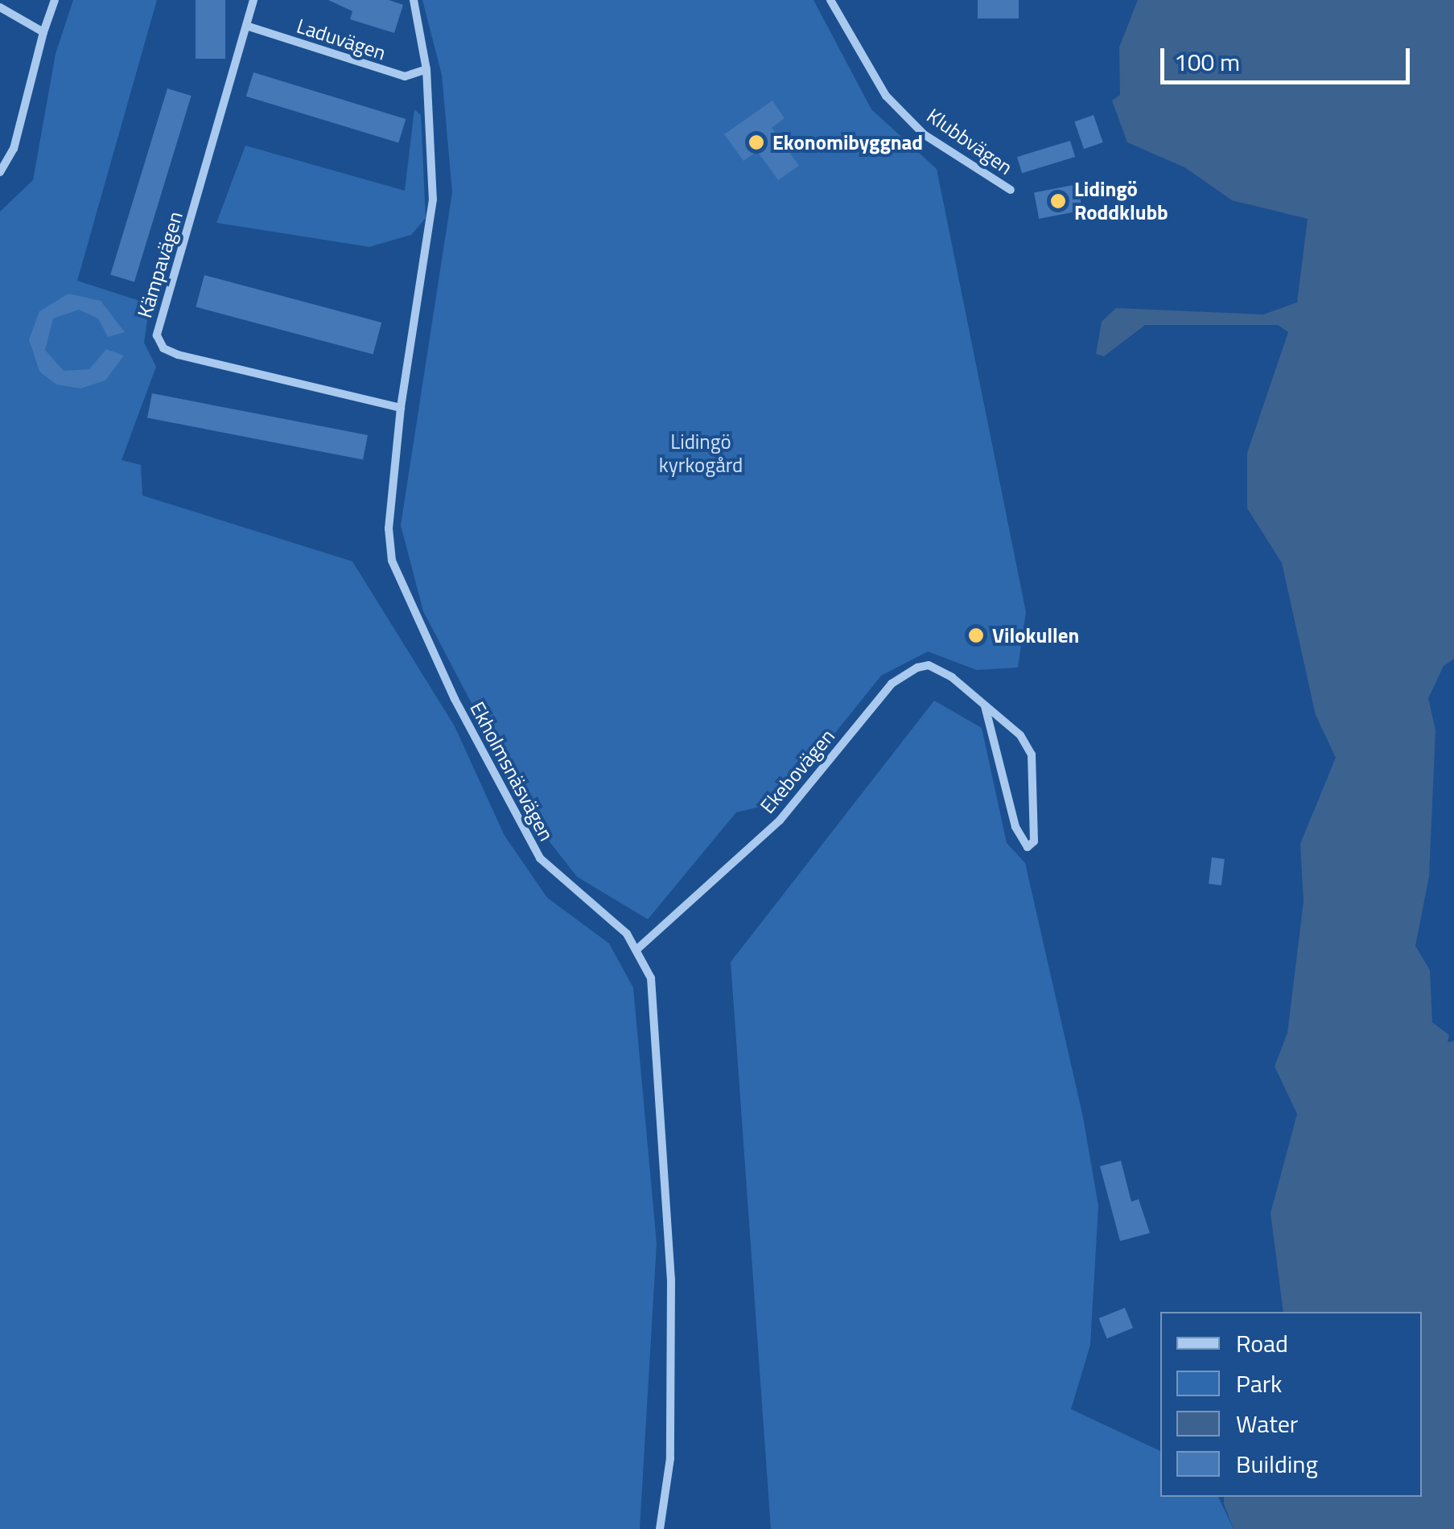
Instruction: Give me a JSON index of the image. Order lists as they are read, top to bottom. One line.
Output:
{"streets":{"street":["Laduvägen","Klubbvägen","Kämpavägen","Ekholmsnäsvägen","Ekebovägen"]},"crossings":[["Laduvägen","Kämpavägen"],["Laduvägen","Ekholmsnäsvägen"],["Kämpavägen","Ekholmsnäsvägen"],["Ekholmsnäsvägen","Ekebovägen"]],"parks":["Lidingö kyrkogård"],"places":["Ekonomibyggnad","Lidingö Roddklubb","Vilokullen"],"legend":["Road","Park","Water","Building"],"scale_bar":"100 m"}
